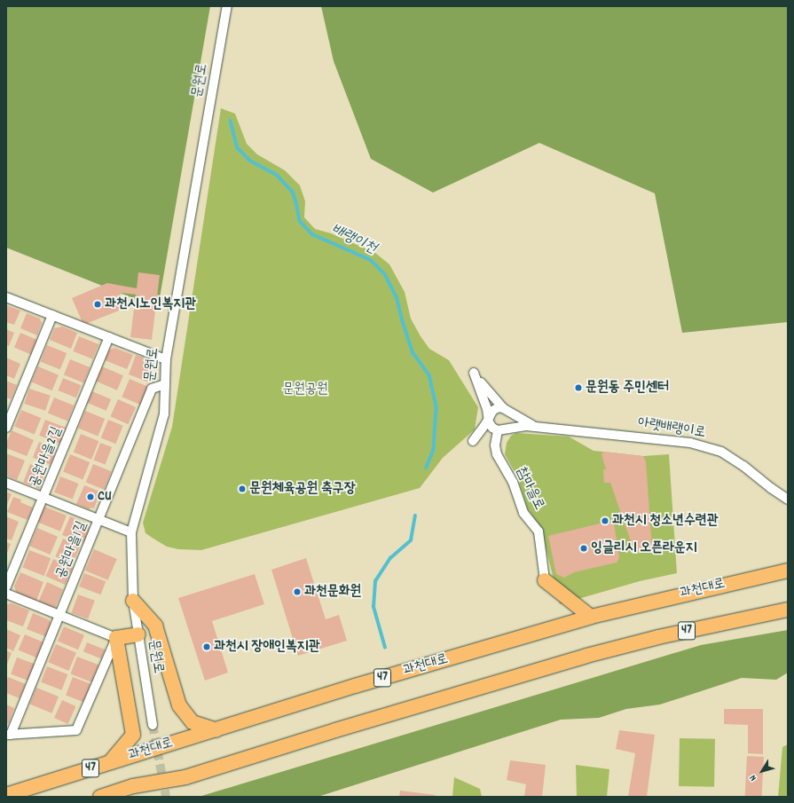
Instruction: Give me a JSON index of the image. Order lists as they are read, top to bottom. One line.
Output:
{"streets":{"highway":["과천대로","47"],"street":["문원로","아랫배랭이로","공원마을2길","참마을로","공원마을1길"]},"crossings":[["문원로","공원마을1길"],["아랫배랭이로","참마을로"]],"water":["배랭이천"],"parks":["문원공원"],"places":["과천시노인복지관","문원동 주민센터","문원체육공원 축구장","CU","과천시 청소년수련관","잉글리시 오픈라운지","과천문화원","과천시 장애인복지관"],"north":"bottom left"}
